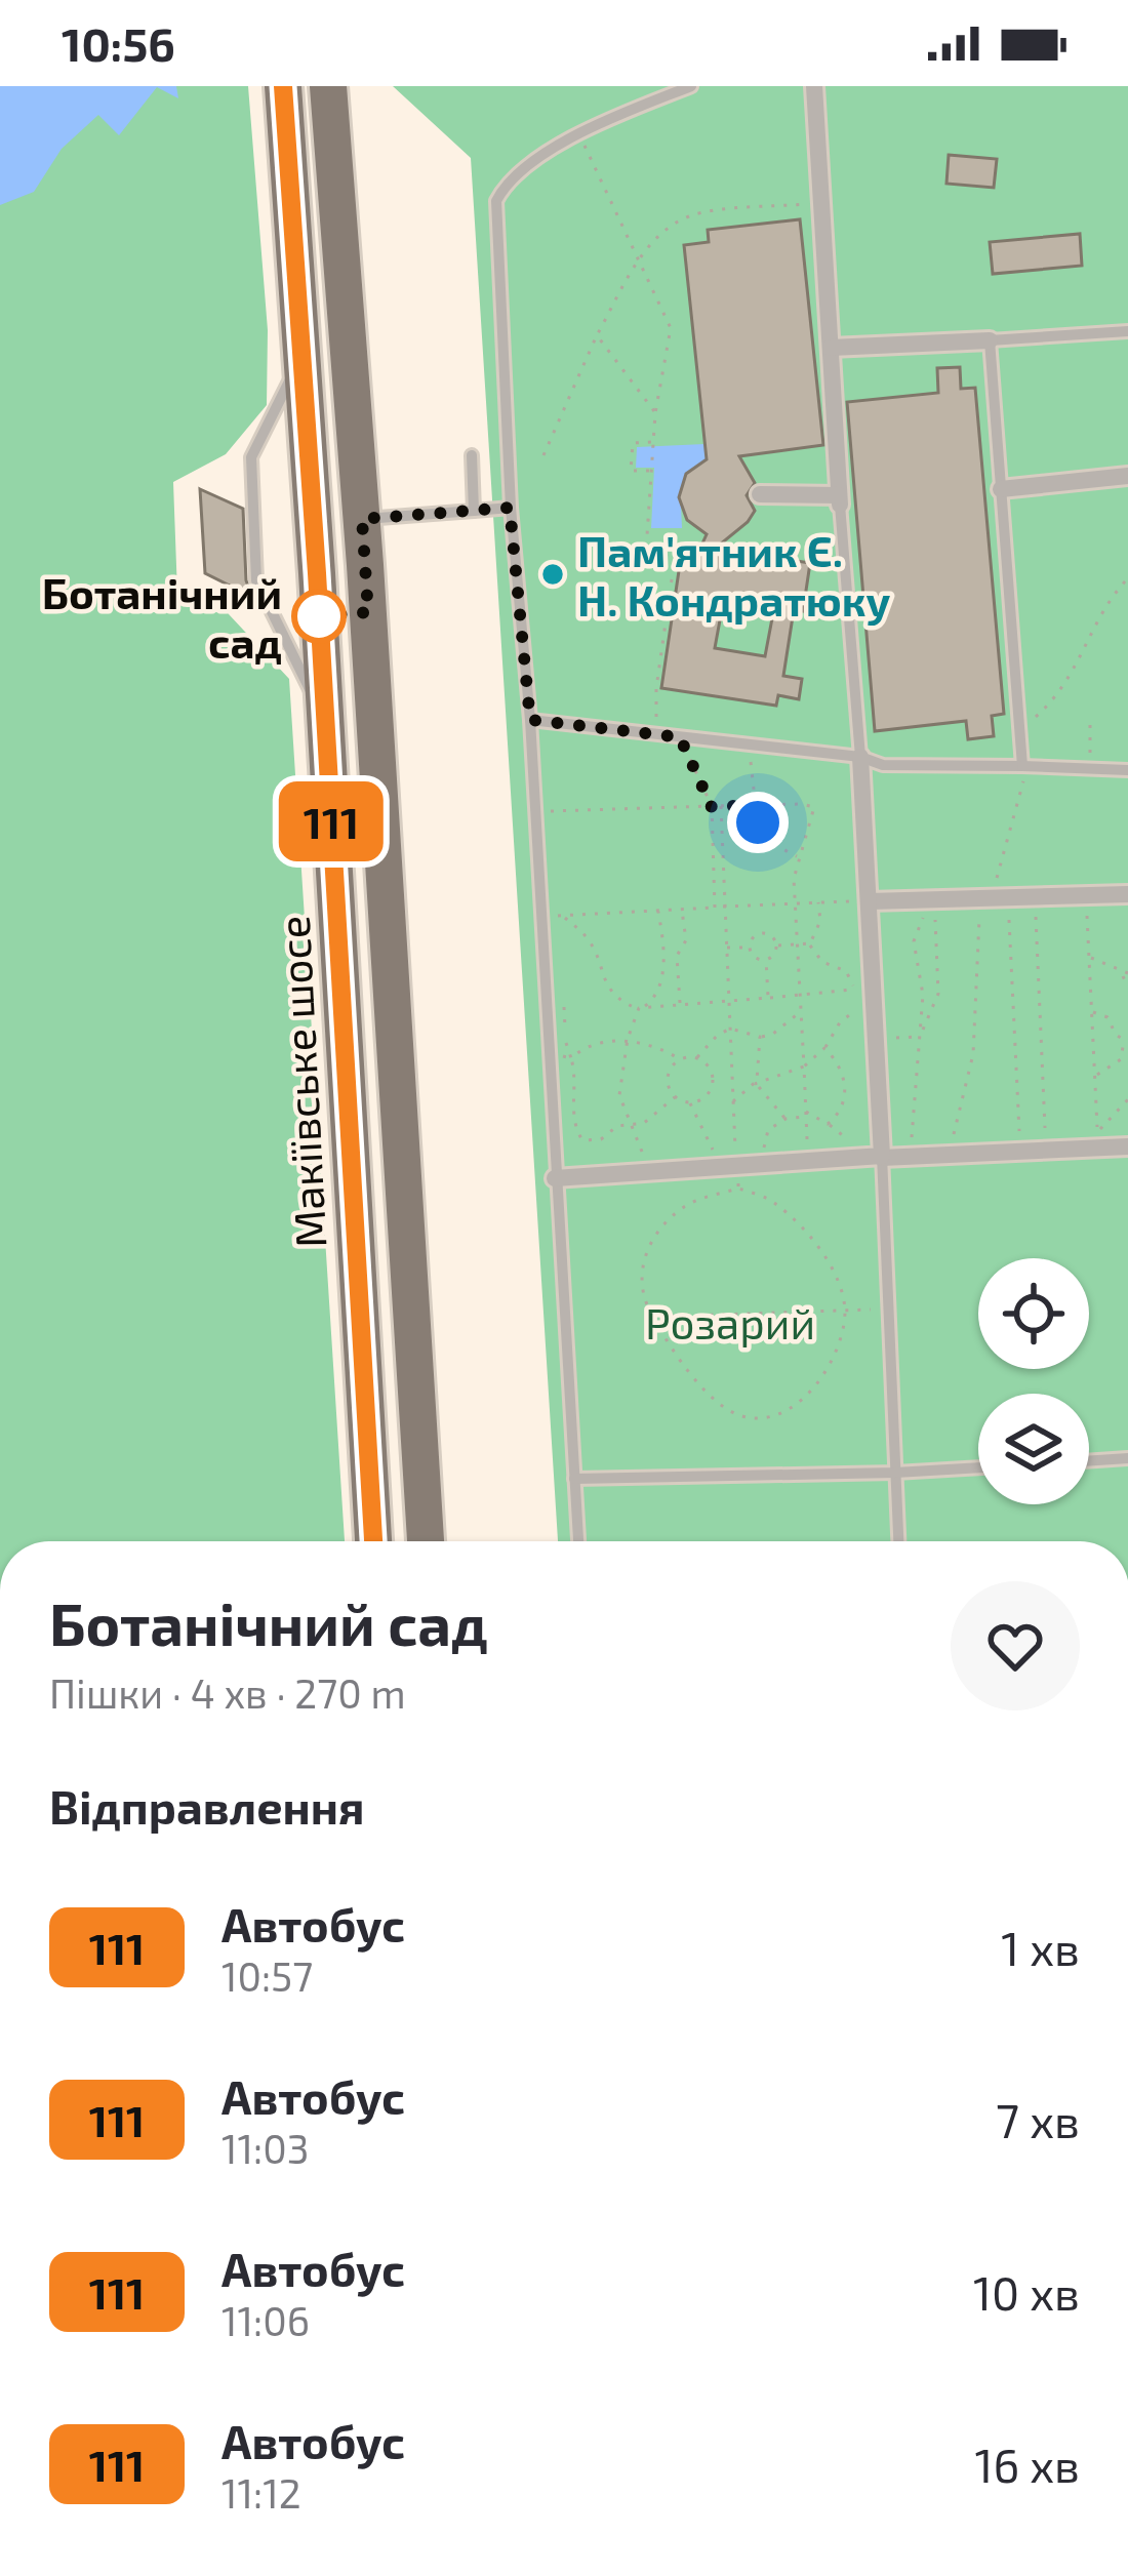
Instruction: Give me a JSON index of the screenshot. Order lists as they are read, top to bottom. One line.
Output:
{"streets":{"main road":["Макіївське шосе"]},"parks":["Розарий"],"places":["Пам'ятник Є. Н. Кондратюку","Ботанічний сад"],"lines":["bus line 111"],"page":{"status":"10:56","on_map":"111","heading":[["Ботанічний сад","Пішки · 4 хв · 270 m"],"Відправлення"],"list":[{"mark":"111","name":"Автобус","note":"10:57","value":"1 хв"},{"mark":"111","name":"Автобус","note":"11:03","value":"7 хв"},{"mark":"111","name":"Автобус","note":"11:06","value":"10 хв"},{"mark":"111","name":"Автобус","note":"11:12","value":"16 хв"}]}}
